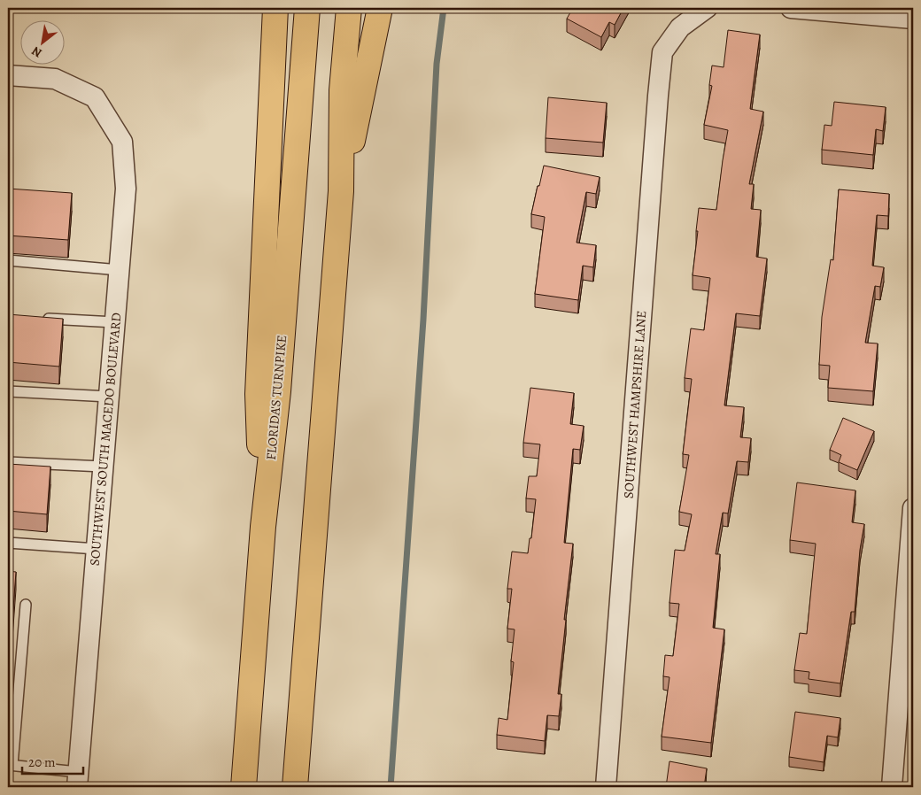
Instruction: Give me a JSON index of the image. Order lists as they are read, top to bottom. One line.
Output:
{"streets":{"highway":["FLORIDA'S TURNPIKE"],"street":["SOUTHWEST HAMPSHIRE LANE","SOUTHWEST SOUTH MACEDO BOULEVARD"]},"scale_bar":"20 m","north":"bottom left"}
